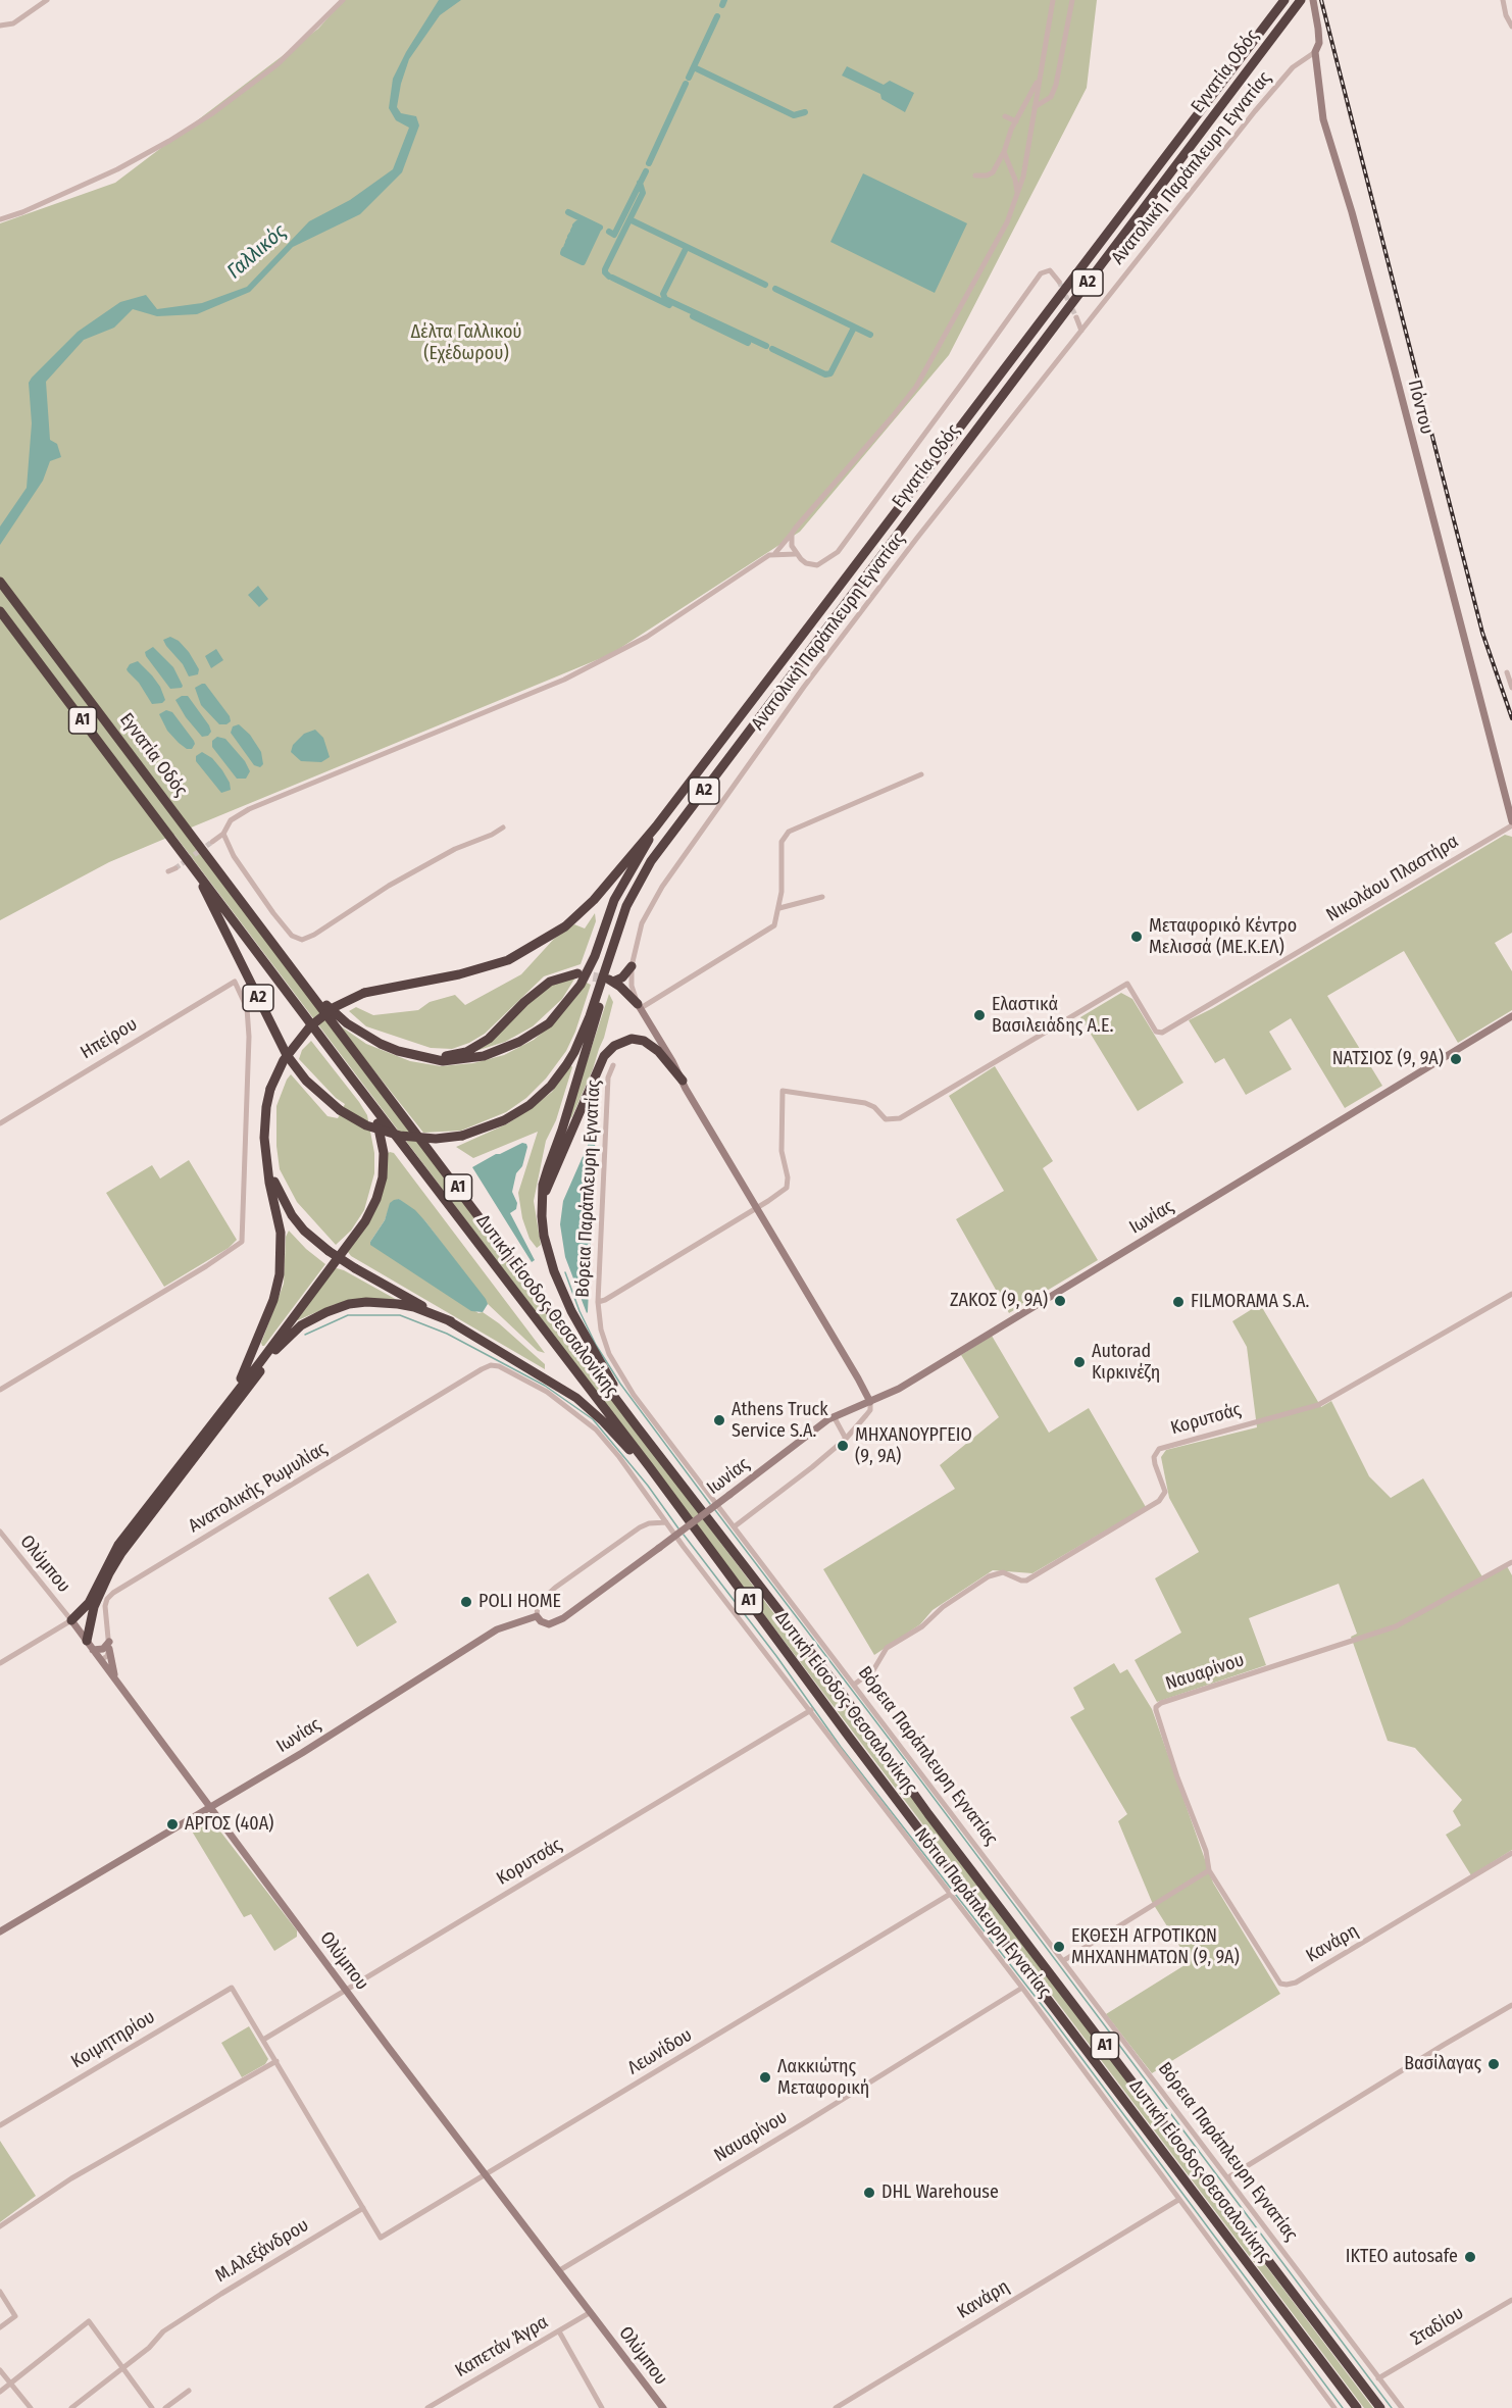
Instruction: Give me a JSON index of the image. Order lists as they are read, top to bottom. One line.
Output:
{"streets":{"highway":["Εγνατία Οδός","Α2","Α1","Δυτική Είσοδος Θεσσαλονίκης"],"street":["Ανατολική Παράπλευρη Εγνατίας","Πόντου","Νικολάου Πλαστήρα","Ηπείρου","Βόρεια Παράπλευρη Εγνατίας","Ιωνίας","Κορυτσάς","Ανατολικής Ρωμυλίας","Ολύμπου","Ναυαρίνου","Νότια Παράπλευρη Εγνατίας","Κανάρη","Κοιμητηρίου","Λεωνίδου","Μ.Αλεξάνδρου","Σταδίου","Καπετάν Άγρα"]},"crossings":[["Εγνατία Οδός","Α2"],["Εγνατία Οδός","Δυτική Είσοδος Θεσσαλονίκης"],["Ανατολική Παράπλευρη Εγνατίας","Πόντου"],["Α2","Δυτική Είσοδος Θεσσαλονίκης"],["Πόντου","Νικολάου Πλαστήρα"],["Βόρεια Παράπλευρη Εγνατίας","Κορυτσάς"],["Βόρεια Παράπλευρη Εγνατίας","Σταδίου"],["Ιωνίας","Ολύμπου"],["Κορυτσάς","Ολύμπου"],["Κορυτσάς","Νότια Παράπλευρη Εγνατίας"],["Κορυτσάς","Κοιμητηρίου"],["Ανατολικής Ρωμυλίας","Νότια Παράπλευρη Εγνατίας"],["Ολύμπου","Ναυαρίνου"],["Ολύμπου","Λεωνίδου"],["Ολύμπου","Καπετάν Άγρα"],["Ναυαρίνου","Νότια Παράπλευρη Εγνατίας"],["Ναυαρίνου","Κανάρη"],["Νότια Παράπλευρη Εγνατίας","Κανάρη"],["Νότια Παράπλευρη Εγνατίας","Λεωνίδου"],["Λεωνίδου","Μ.Αλεξάνδρου"]],"water":["Γαλλικός"],"parks":["Δέλτα Γαλλικού (Εχέδωρου)"],"places":["Μεταφορικό Κέντρο Μελισσά (ΜΕ.Κ.ΕΛ)","Ελαστικά Βασιλειάδης Α.Ε.","ΝΑΤΣΙΟΣ (9, 9Α)","ΖΑΚΟΣ (9, 9Α)","FILMORAMA S.A.","Autorad Κιρκινέζη","Athens Truck Service S.A.","ΜΗΧΑΝΟΥΡΓΕΙΟ (9, 9Α)","POLI HOME","ΑΡΓΟΣ (40Α)","ΕΚΘΕΣΗ ΑΓΡΟΤΙΚΩΝ ΜΗΧΑΝΗΜΑΤΩΝ (9, 9Α)","Βασίλαγας","Λακκιώτης Μεταφορική","DHL Warehouse","ΙΚΤΕΟ autosafe"]}
